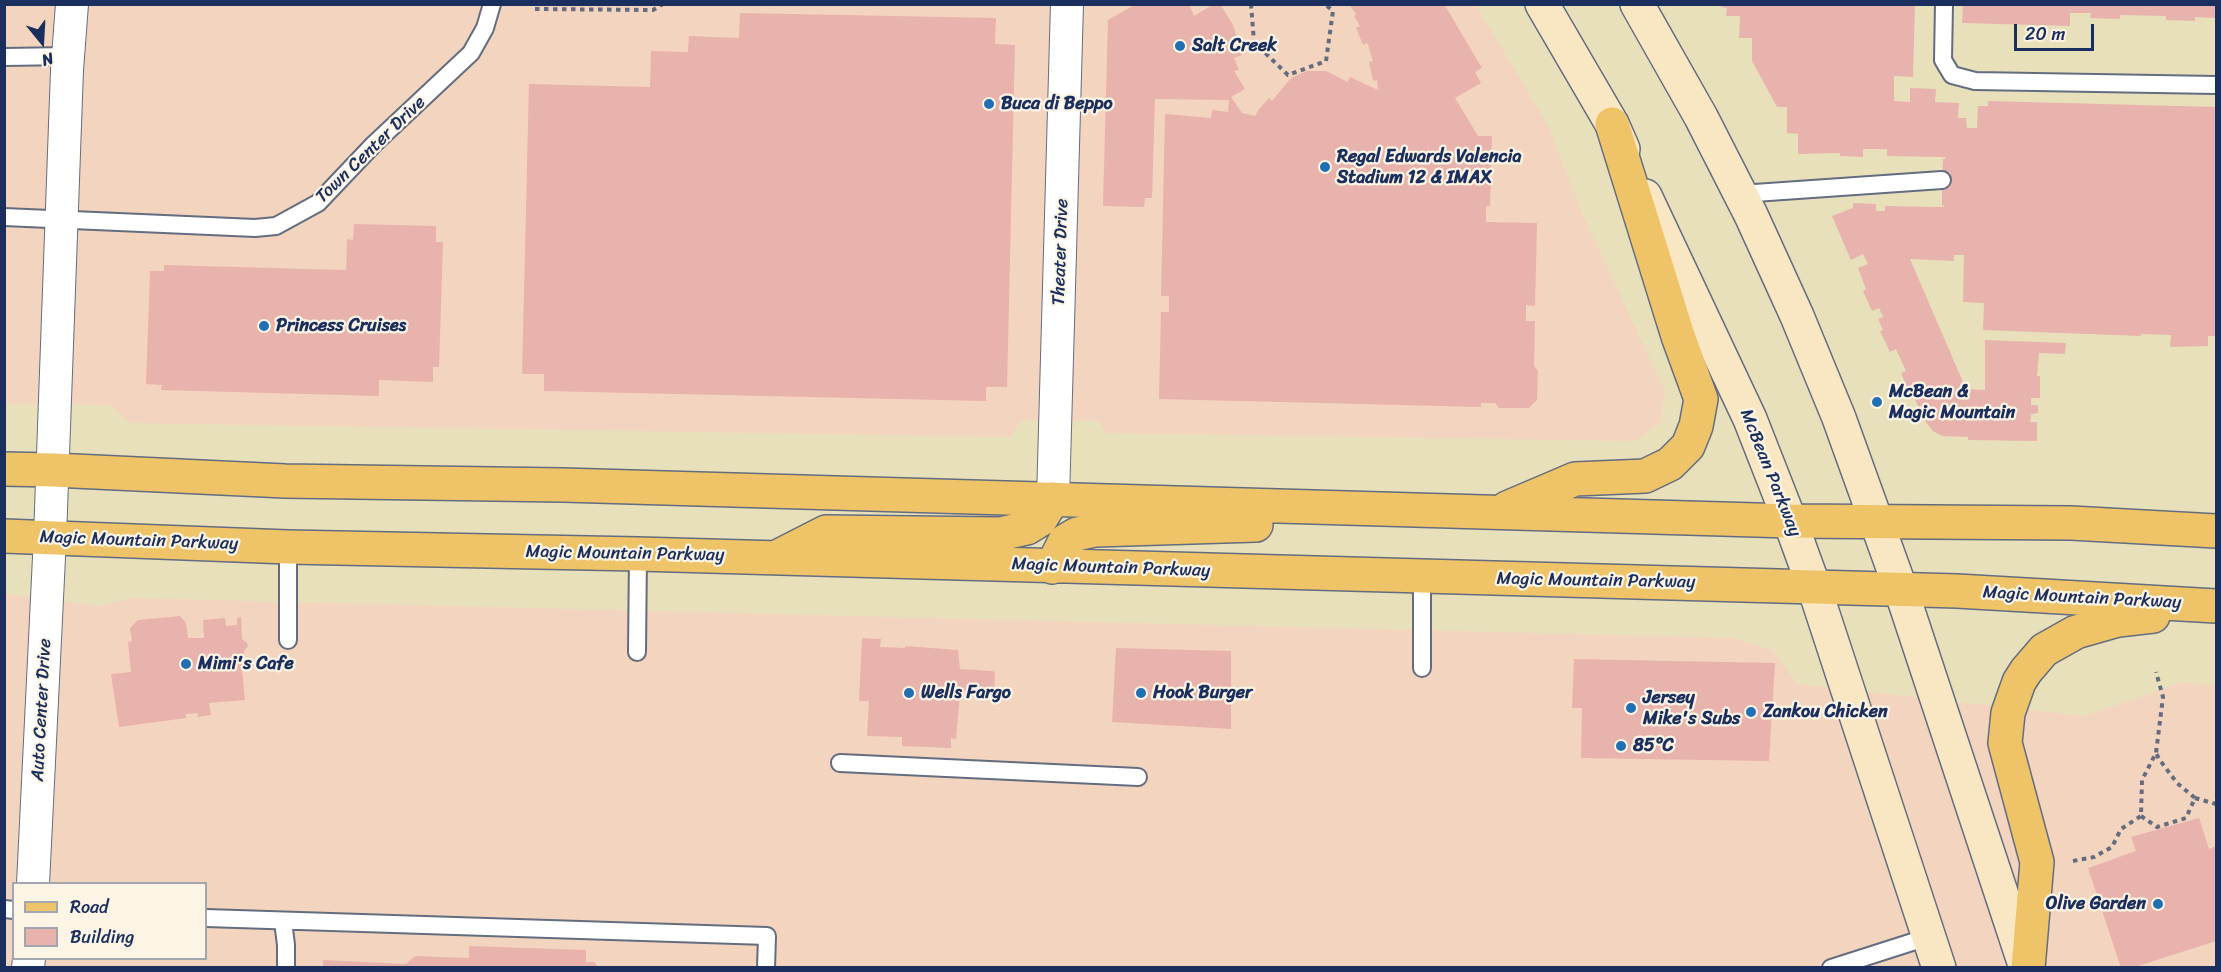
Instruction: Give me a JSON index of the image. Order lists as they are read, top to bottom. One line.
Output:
{"streets":{"main road":["McBean Parkway","Magic Mountain Parkway"],"street":["Theater Drive","Auto Center Drive"],"lane":["Town Center Drive"]},"crossings":[["McBean Parkway","Magic Mountain Parkway"],["Magic Mountain Parkway","Auto Center Drive"]],"places":["Salt Creek","Buca di Beppo","Regal Edwards Valencia Stadium 12 & IMAX","Princess Cruises","McBean & Magic Mountain","Mimi's Cafe","Wells Fargo","Hook Burger","Jersey Mike's Subs","Zankou Chicken","85°C","Olive Garden"],"legend":["Road","Building"],"scale_bar":"20 m","north":"bottom"}
